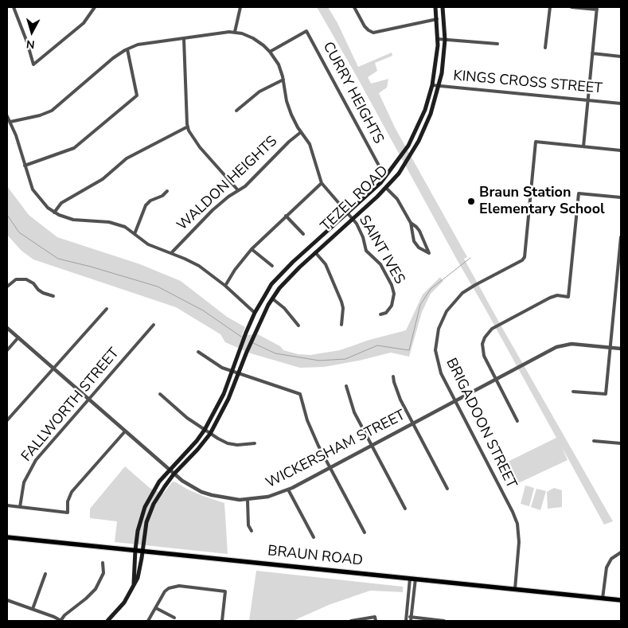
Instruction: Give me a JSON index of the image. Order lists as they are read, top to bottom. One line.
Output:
{"streets":{"main road":["TEZEL ROAD","BRAUN ROAD"],"street":["KINGS CROSS STREET","CURRY HEIGHTS","WALDON HEIGHTS","SAINT IVES","FALLWORTH STREET","BRIGADOON STREET","WICKERSHAM STREET"]},"crossings":[["KINGS CROSS STREET","TEZEL ROAD"],["TEZEL ROAD","SAINT IVES"],["TEZEL ROAD","WICKERSHAM STREET"],["TEZEL ROAD","BRAUN ROAD"],["FALLWORTH STREET","WICKERSHAM STREET"],["BRIGADOON STREET","WICKERSHAM STREET"],["BRIGADOON STREET","BRAUN ROAD"]],"places":["Braun Station Elementary School"],"north":"bottom"}
